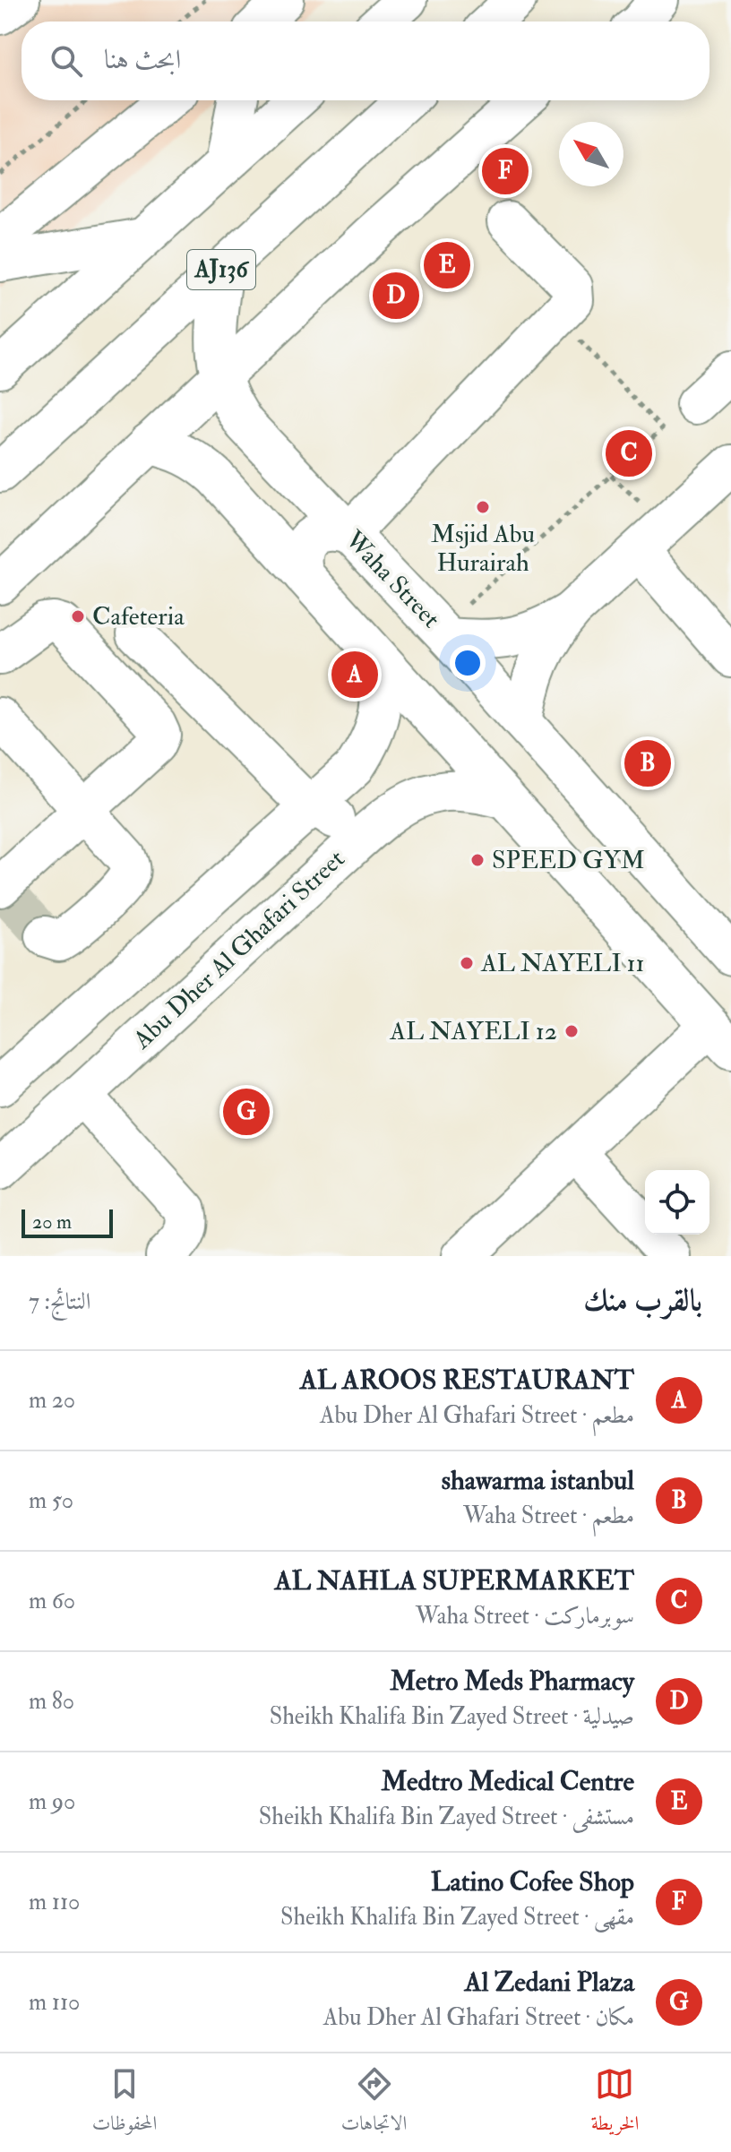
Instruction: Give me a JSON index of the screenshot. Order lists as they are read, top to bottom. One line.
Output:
{"streets":{"street":["AJ136","Waha Street","Abu Dher Al Ghafari Street"]},"crossings":[["AJ136","Waha Street"]],"places":["Msjid Abu Hurairah","Cafeteria","SPEED GYM","AL NAYELI 11","AL NAYELI 12"],"scale_bar":"20 m","north":"top left","page":{"search":"ابحث هنا","pins":["F","E","D","C","A","B","G"],"scale":"20 m","heading":["بالقرب منك","النتائج: 7"],"list":[{"mark":"A","name":"AL AROOS RESTAURANT","note":"مطعم · Abu Dher Al Ghafari Street","value":"20 m"},{"mark":"B","name":"shawarma istanbul","note":"مطعم · Waha Street","value":"50 m"},{"mark":"C","name":"AL NAHLA SUPERMARKET","note":"سوبرماركت · Waha Street","value":"60 m"},{"mark":"D","name":"Metro Meds Pharmacy","note":"صيدلية · Sheikh Khalifa Bin Zayed Street","value":"80 m"},{"mark":"E","name":"Medtro Medical Centre","note":"مستشفى · Sheikh Khalifa Bin Zayed Street","value":"90 m"},{"mark":"F","name":"Latino Cofee Shop","note":"مقهى · Sheikh Khalifa Bin Zayed Street","value":"110 m"},{"mark":"G","name":"Al Zedani Plaza","note":"مكان · Abu Dher Al Ghafari Street","value":"110 m"}],"nav":["الخريطة","الاتجاهات","المحفوظات"]}}
